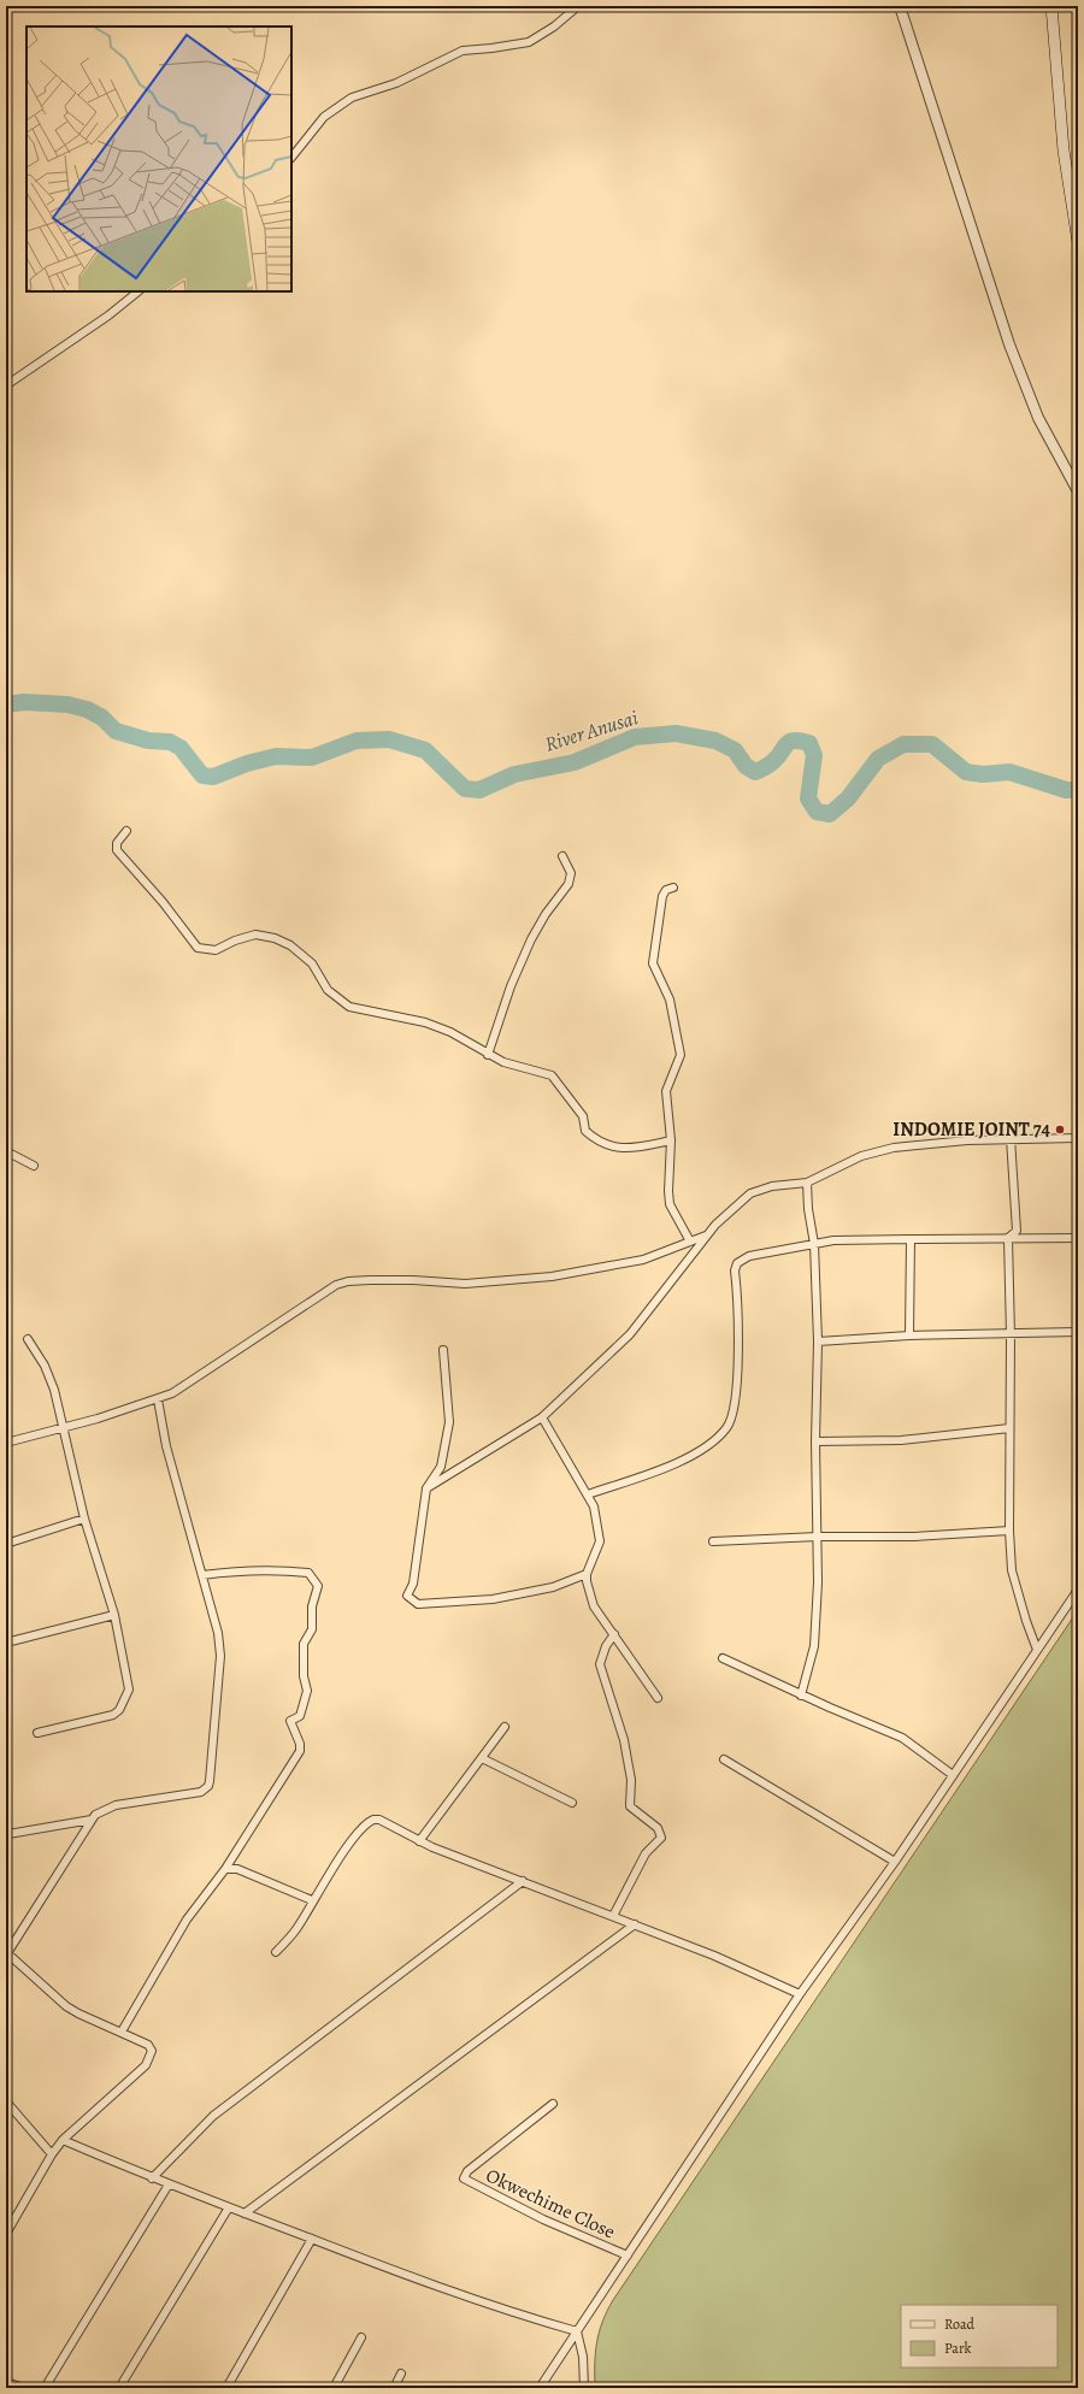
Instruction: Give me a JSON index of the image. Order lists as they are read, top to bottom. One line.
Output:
{"streets":{"street":["Okwechime Close"]},"water":["River Anusai"],"places":["INDOMIE JOINT 74"],"legend":["Road","Park"]}
